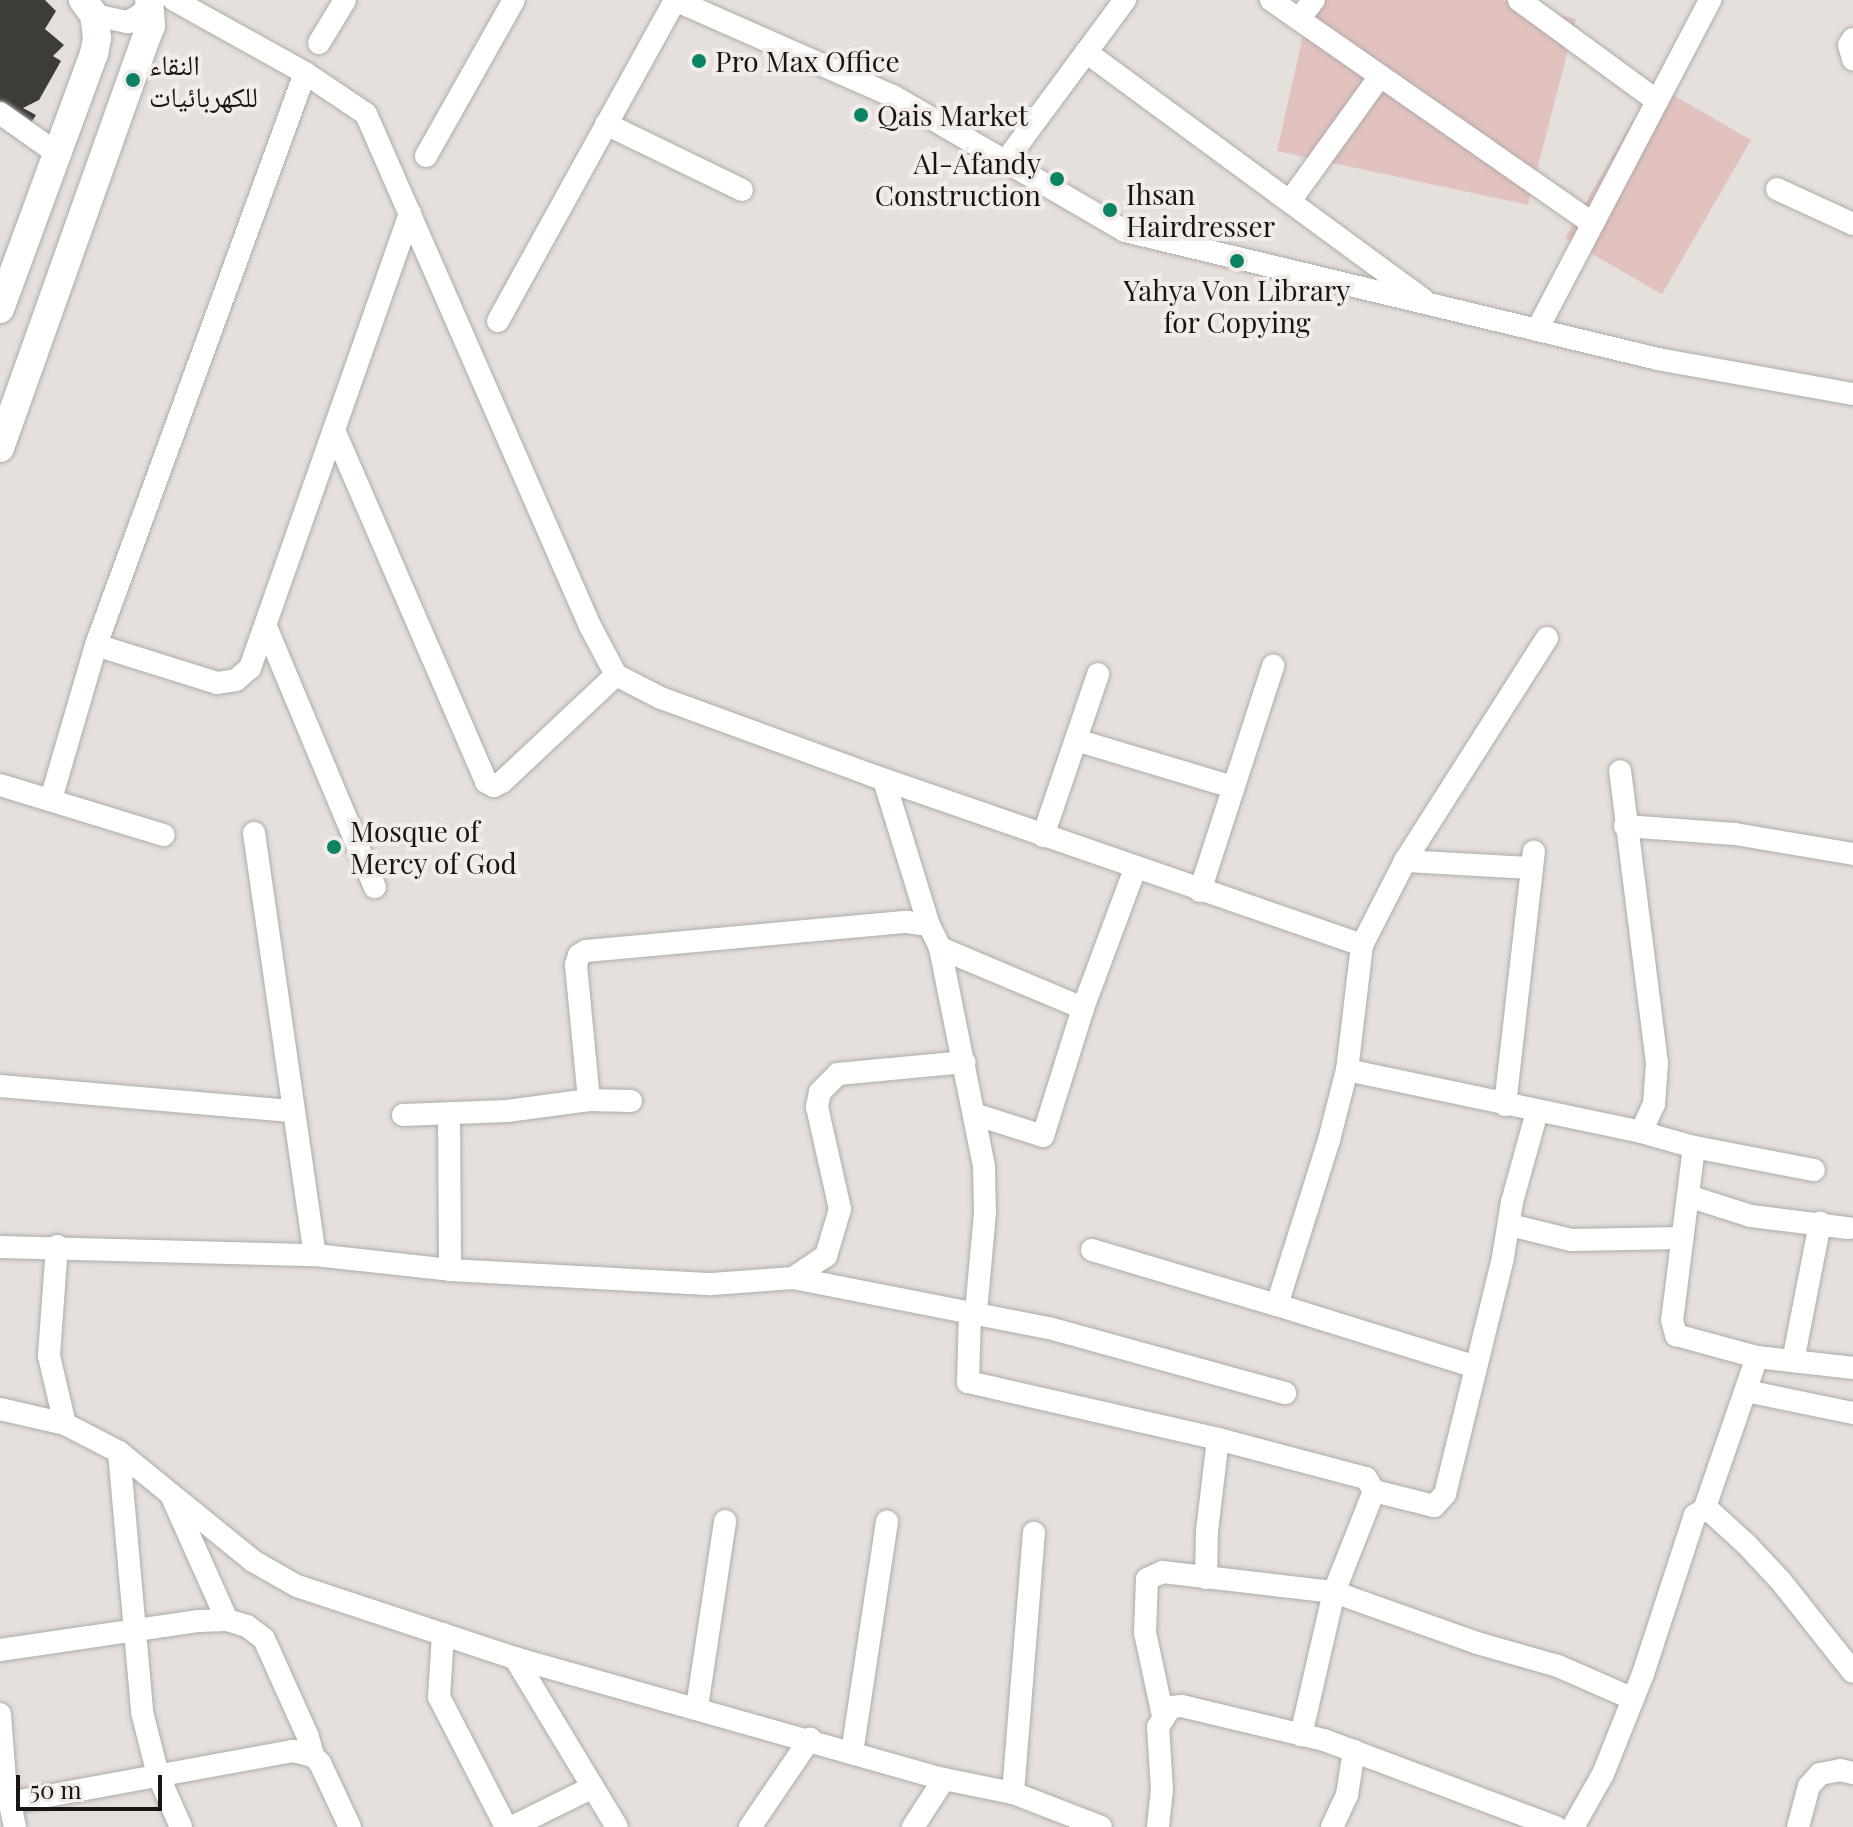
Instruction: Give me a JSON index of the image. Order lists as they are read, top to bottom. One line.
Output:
{"places":["Pro Max Office","النقاء للكهربائيات","Qais Market","Al-Afandy Construction","Ihsan Hairdresser","Yahya Von Library for Copying","Mosque of Mercy of God"],"scale_bar":"50 m"}
